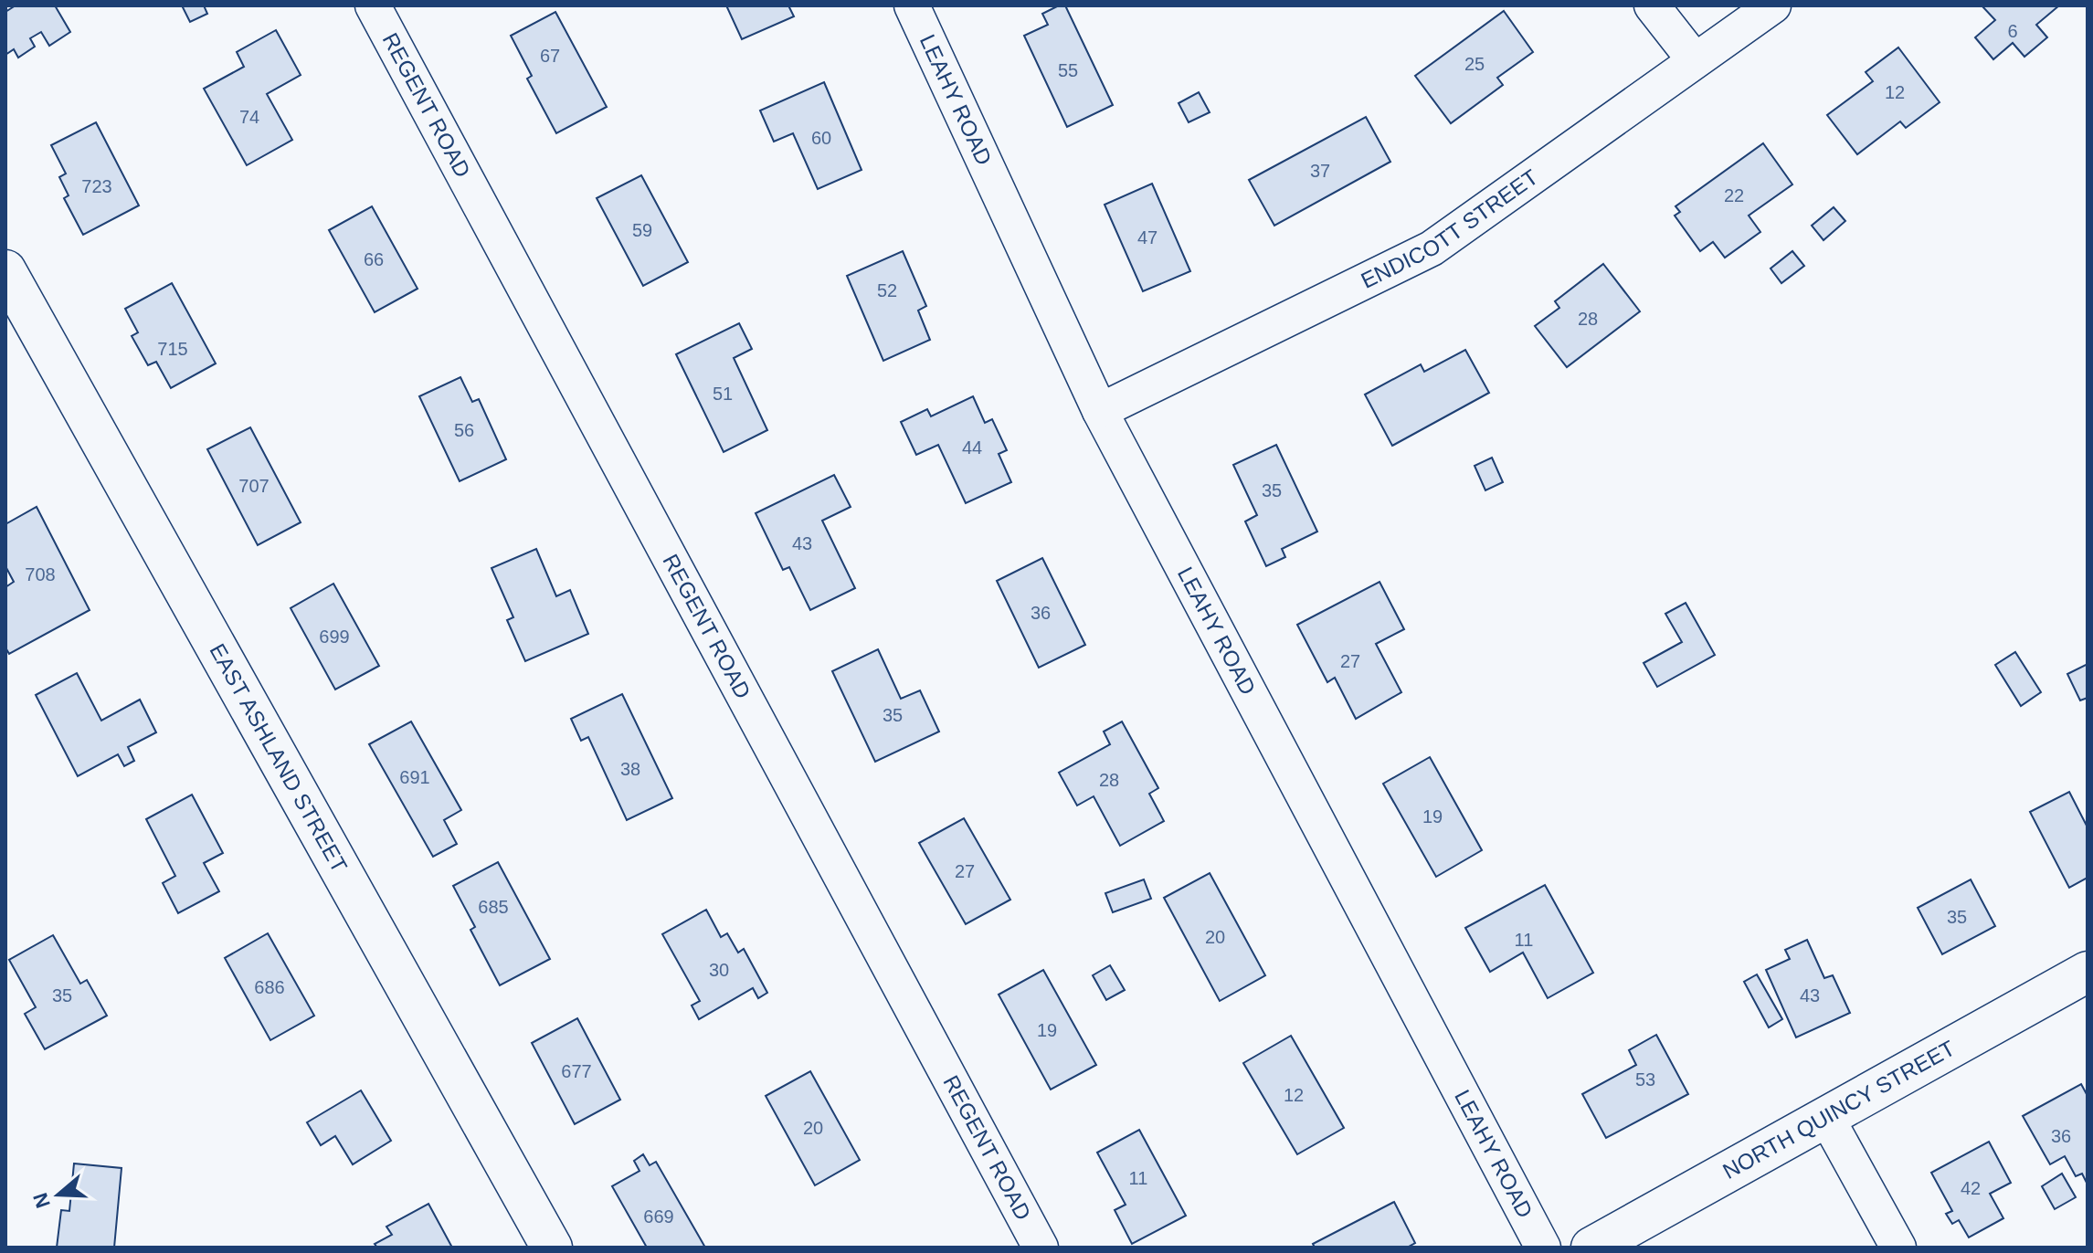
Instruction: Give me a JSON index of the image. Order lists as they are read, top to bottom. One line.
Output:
{"streets":{"main road":["EAST ASHLAND STREET","NORTH QUINCY STREET"],"street":["LEAHY ROAD","REGENT ROAD","ENDICOTT STREET"]},"crossings":[["LEAHY ROAD","ENDICOTT STREET"]],"house_numbers":["6","67","25","55","12","74","60","37","723","22","59","47","66","52","28","715","51","56","44","707","35","43","708","36","699","27","35","38","691","28","19","27","685","35","20","11","30","686","35","43","19","677","53","12","20","36","11","42","669"],"north":"left"}
